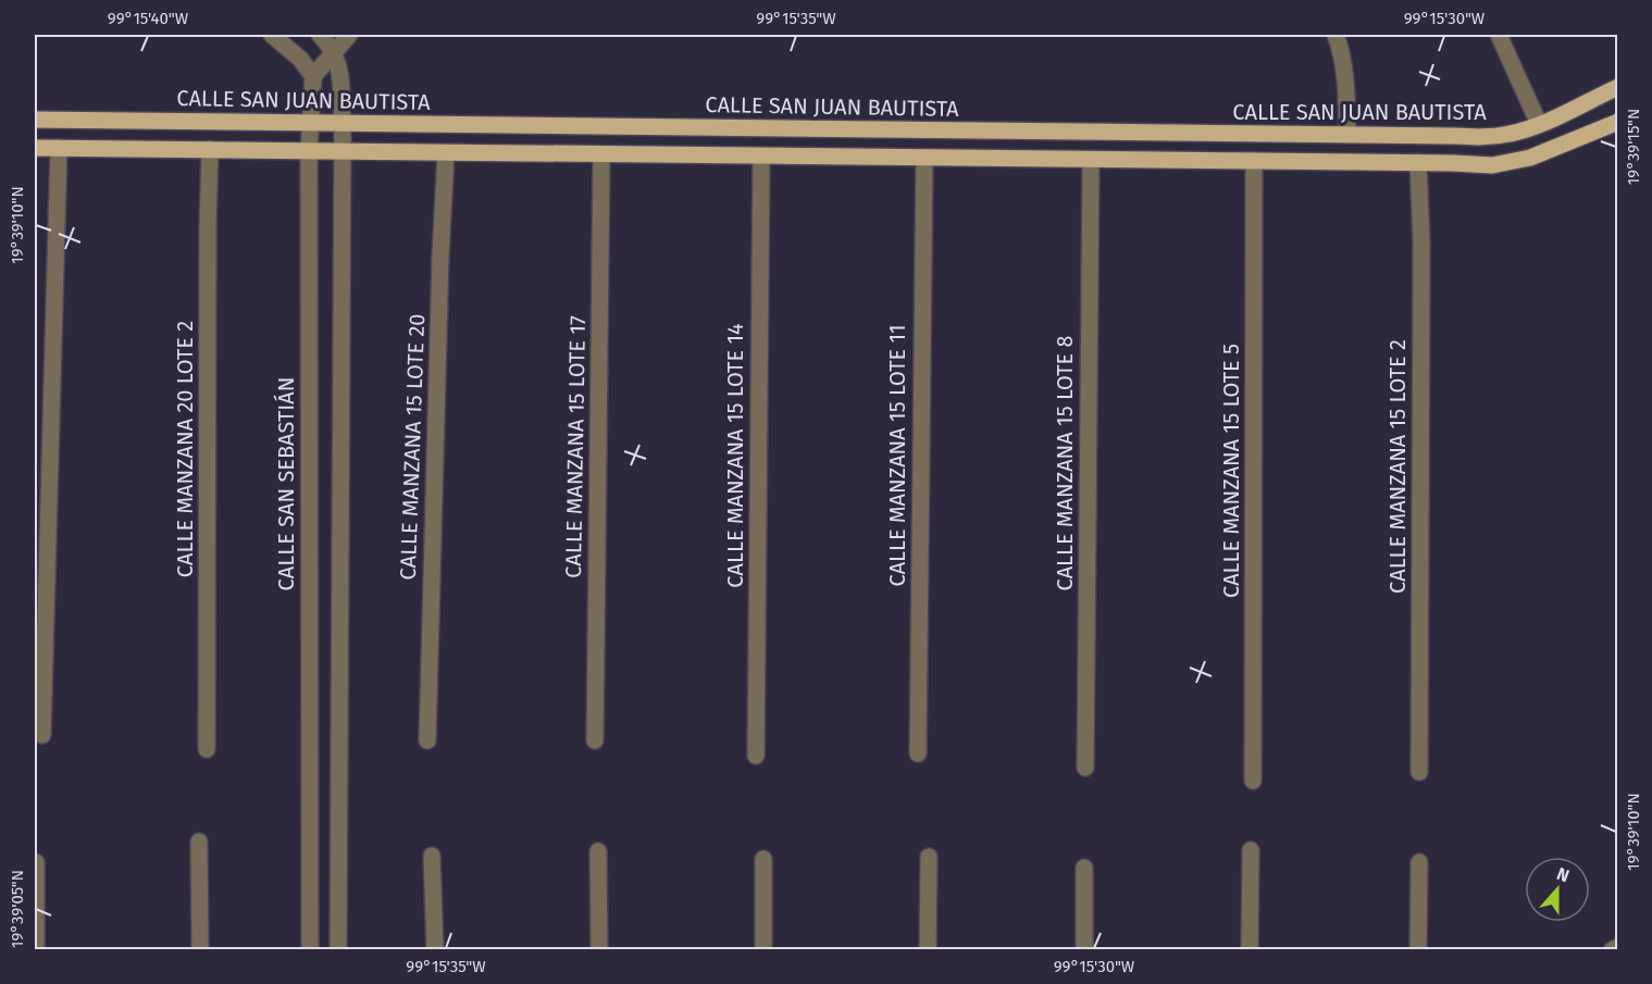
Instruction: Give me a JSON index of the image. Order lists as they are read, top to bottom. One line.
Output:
{"streets":{"main road":["CALLE SAN JUAN BAUTISTA"],"street":["CALLE MANZANA 15 LOTE 20","CALLE MANZANA 15 LOTE 17","CALLE MANZANA 20 LOTE 2","CALLE MANZANA 15 LOTE 14","CALLE MANZANA 15 LOTE 11","CALLE MANZANA 15 LOTE 8","CALLE MANZANA 15 LOTE 2","CALLE MANZANA 15 LOTE 5","CALLE SAN SEBASTIÁN"]},"crossings":[["CALLE SAN JUAN BAUTISTA","CALLE SAN SEBASTIÁN"]],"north":"top","coordinates":["99°15'40\"W","99°15'35\"W","99°15'30\"W","19°39'15\"N","19°39'10\"N","19°39'05\"N"]}
